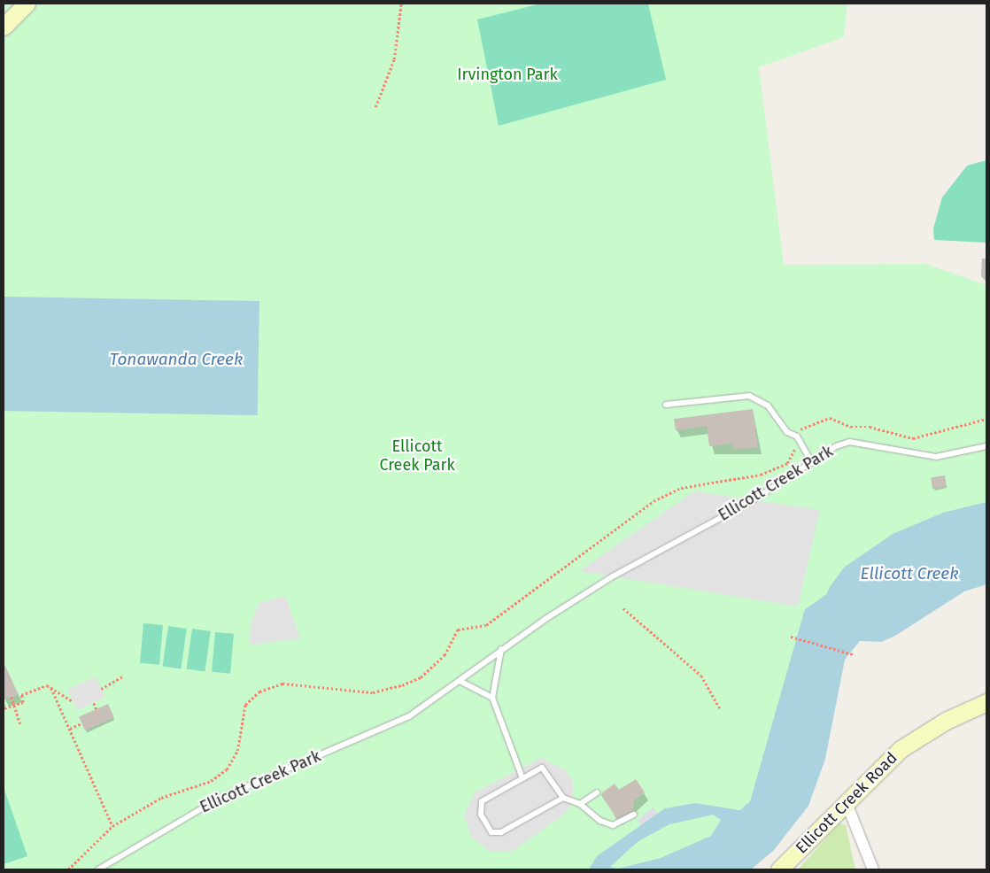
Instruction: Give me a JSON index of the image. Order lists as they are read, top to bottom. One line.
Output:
{"streets":{"street":["Ellicott Creek Road"],"lane":["Ellicott Creek Park"]},"water":["Tonawanda Creek","Ellicott Creek"],"parks":["Irvington Park","Ellicott Creek Park"]}
